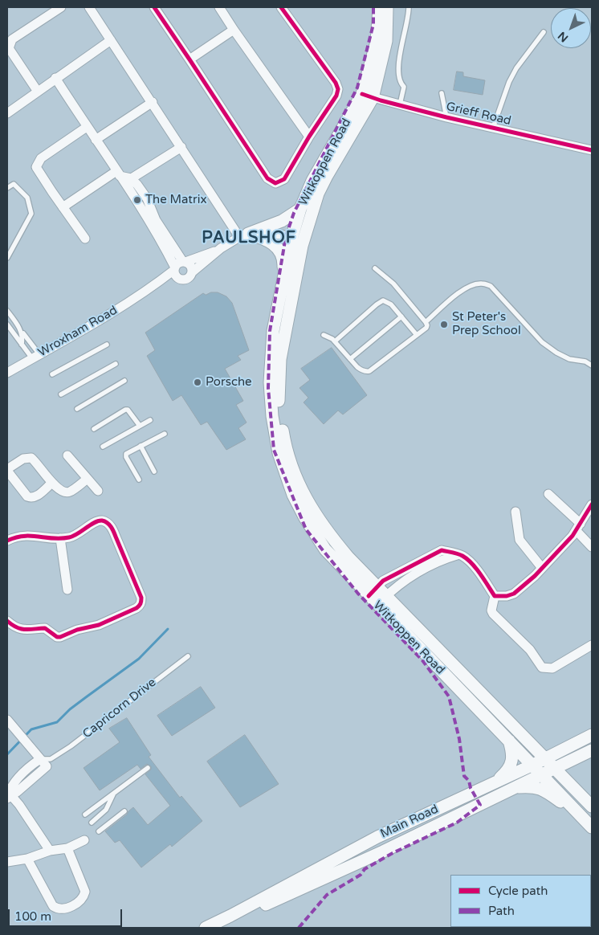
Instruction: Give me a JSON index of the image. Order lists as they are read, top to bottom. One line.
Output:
{"streets":{"main road":["Witkoppen Road","Main Road"],"street":["Grieff Road","Wroxham Road"],"lane":["Capricorn Drive"]},"crossings":[["Grieff Road","Witkoppen Road"],["Witkoppen Road","Main Road"]],"districts":["PAULSHOF"],"places":["The Matrix","St Peter's Prep School","Porsche"],"legend":["Cycle path","Path"],"scale_bar":"100 m","north":"bottom left"}
